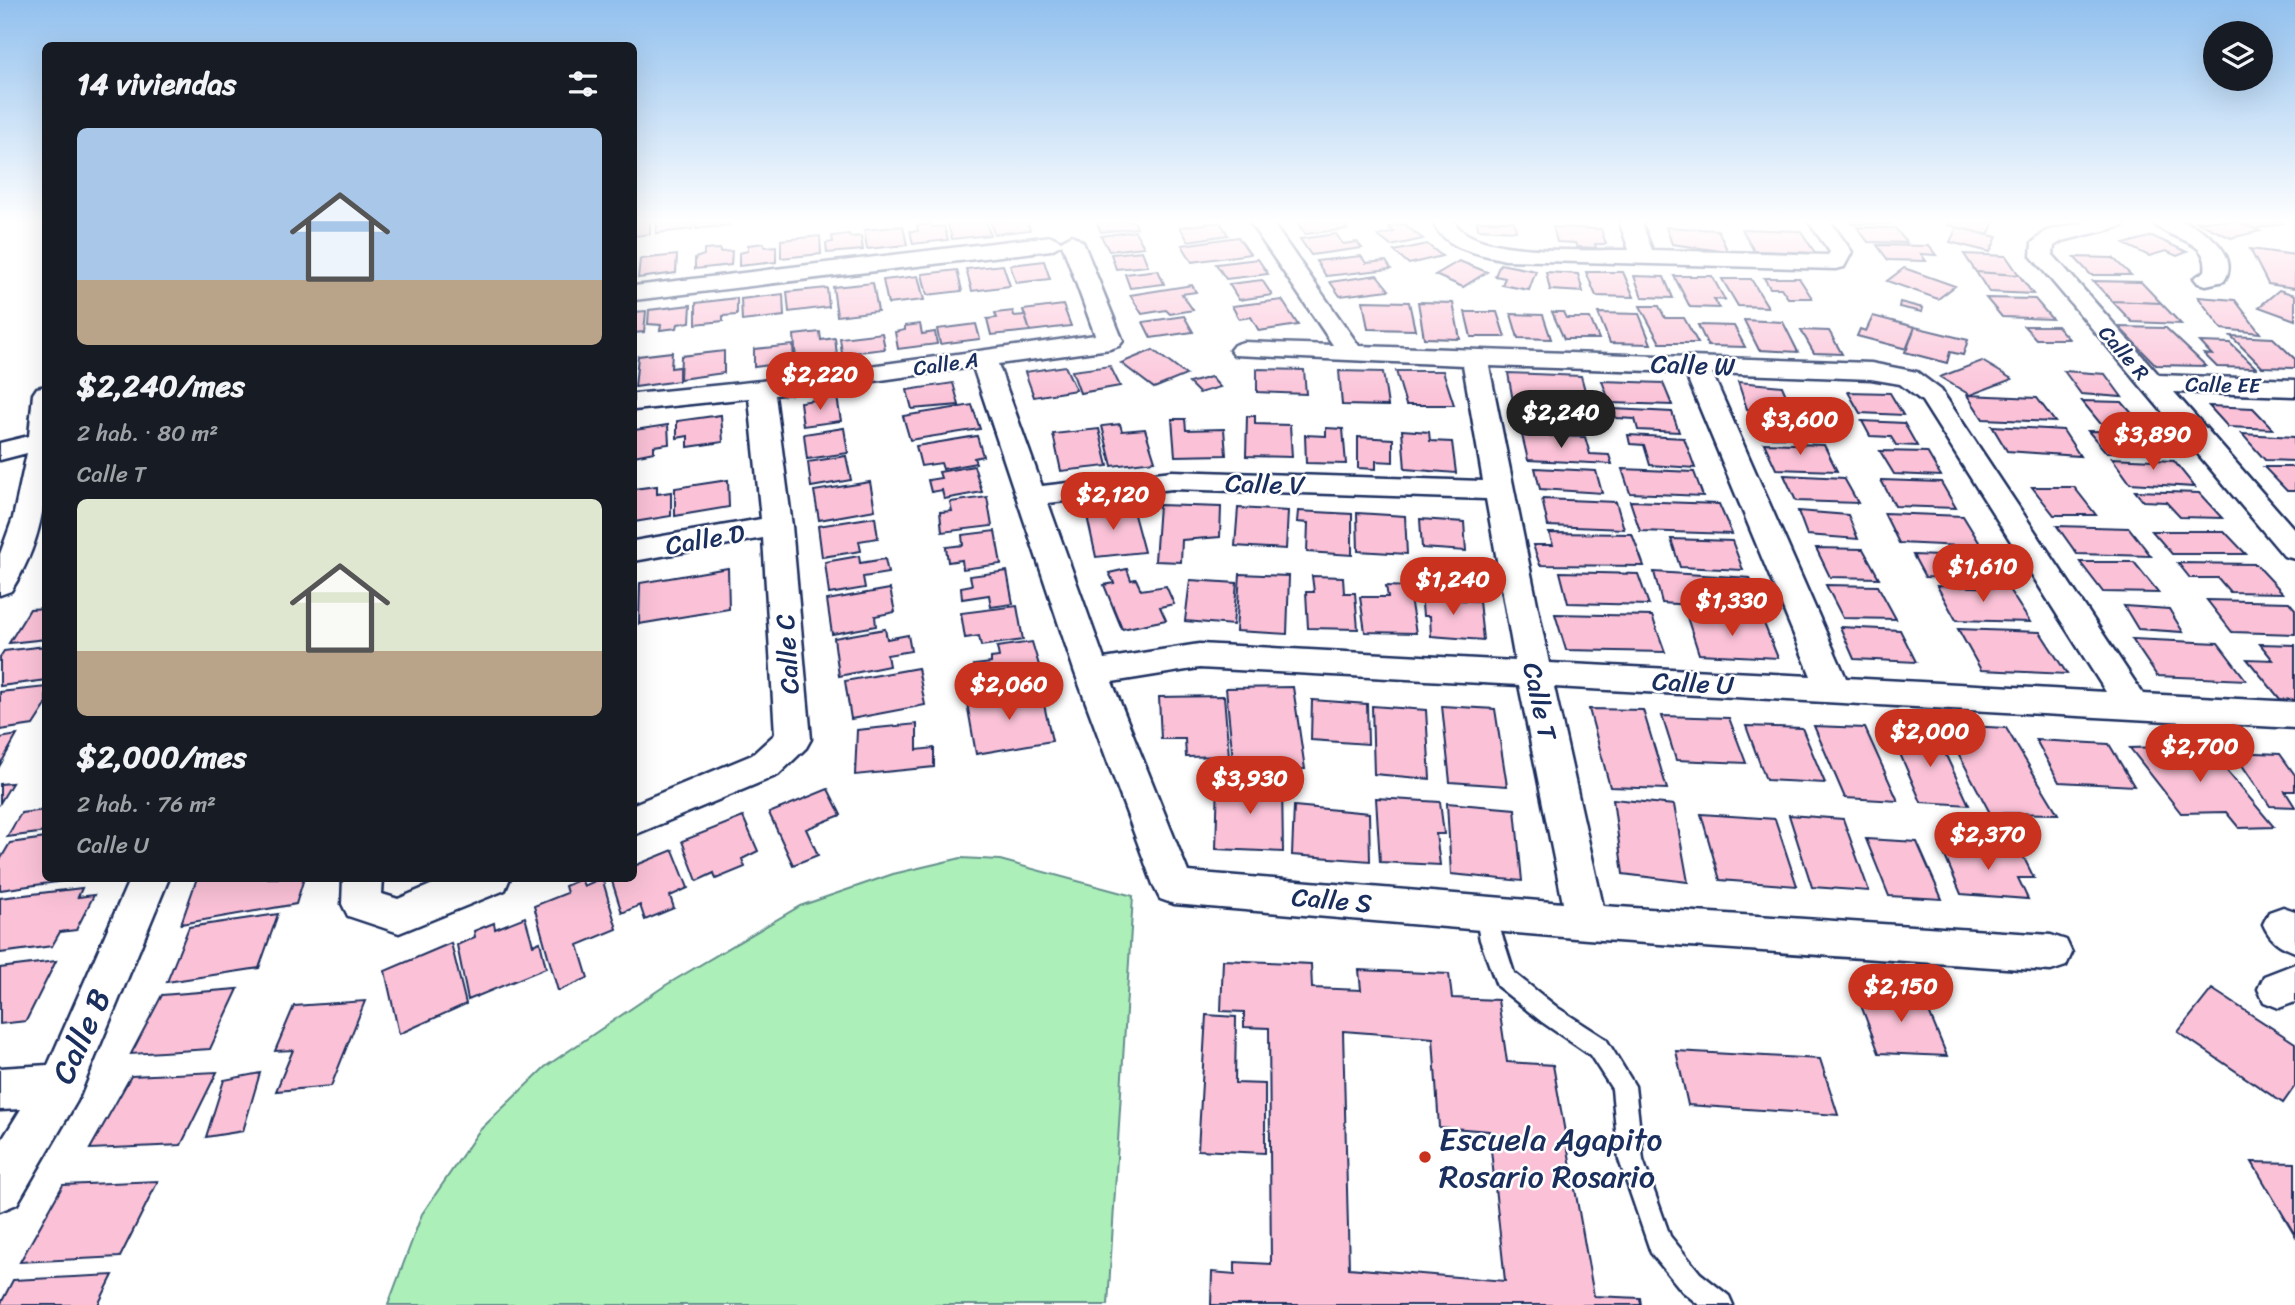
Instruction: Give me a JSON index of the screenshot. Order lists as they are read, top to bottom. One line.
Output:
{"streets":{"street":["Calle R","Calle A","Calle W","Calle EE","Calle V","Calle D","Calle C","Calle U","Calle T","Calle S","Calle B"]},"crossings":[["Calle R","Calle EE"],["Calle A","Calle C"],["Calle A","Calle S"],["Calle W","Calle U"],["Calle W","Calle T"],["Calle V","Calle T"],["Calle V","Calle S"],["Calle D","Calle C"],["Calle U","Calle T"],["Calle U","Calle S"],["Calle T","Calle S"]],"places":["Escuela Agapito Rosario Rosario"],"page":{"heading":"14 viviendas","list":[{"name":"$2,240/mes","note":"2 hab. · 80 m² · Calle T"},{"name":"$2,000/mes","note":"2 hab. · 76 m² · Calle U"}],"price":["$2,220","$2,240","$3,600","$3,890","$2,120","$1,610","$1,240","$1,330","$2,060","$2,000","$2,700","$3,930","$2,370","$2,150"]}}
